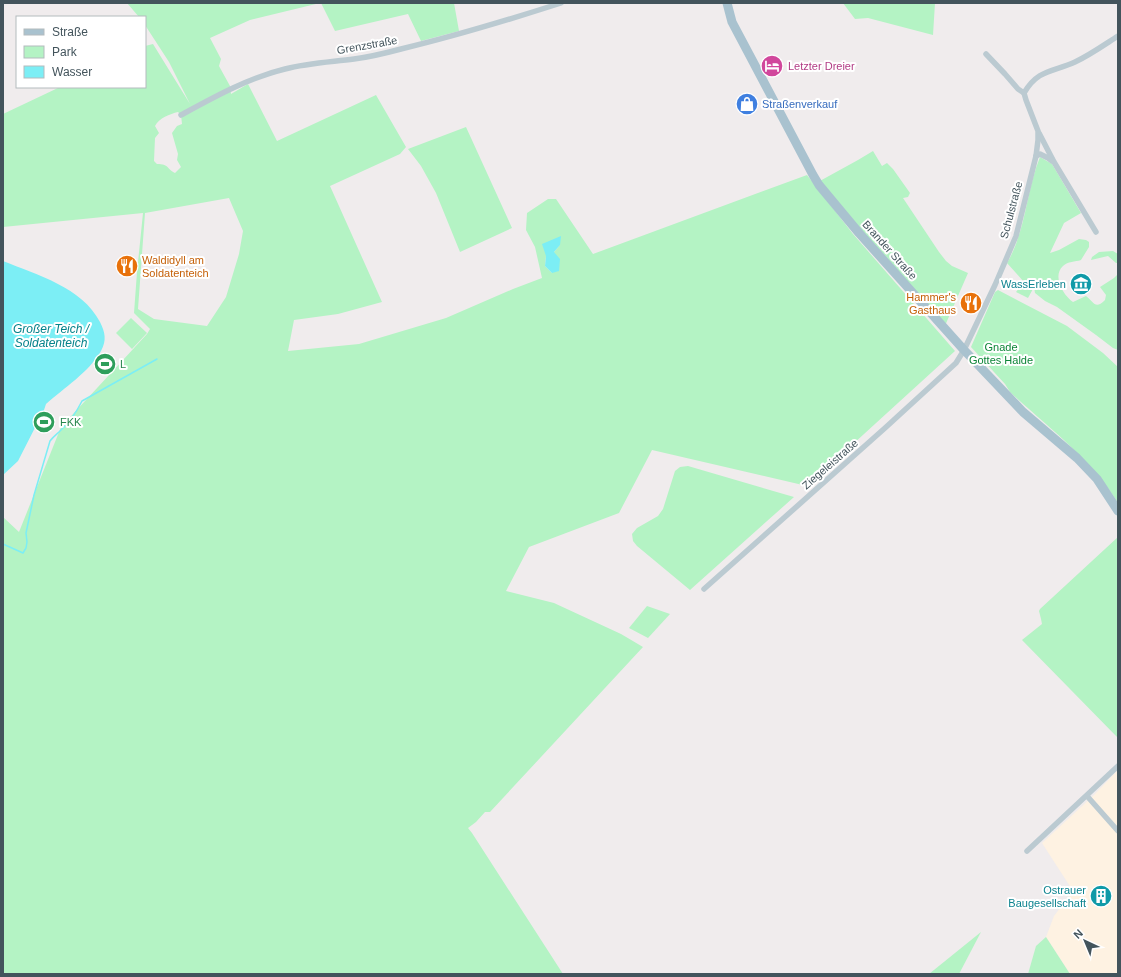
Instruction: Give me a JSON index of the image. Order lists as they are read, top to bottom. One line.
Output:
{"streets":{"main road":["Brander Straße"],"street":["Grenzstraße","Schulstraße","Ziegeleistraße"]},"crossings":[["Schulstraße","Brander Straße"],["Schulstraße","Ziegeleistraße"],["Brander Straße","Ziegeleistraße"]],"water":["Großer Teich / Soldatenteich"],"parks":["Gnade Gottes Halde"],"places":{"hotel":["Letzter Dreier"],"shop":["Straßenverkauf"],"restaurant":["Waldidyll am Soldatenteich","Hammer's Gasthaus"],"museum":["WassErleben"],"sports":["L","FKK"],"building":["Ostrauer Baugesellschaft"]},"legend":["Straße","Park","Wasser"],"north":"top left"}
